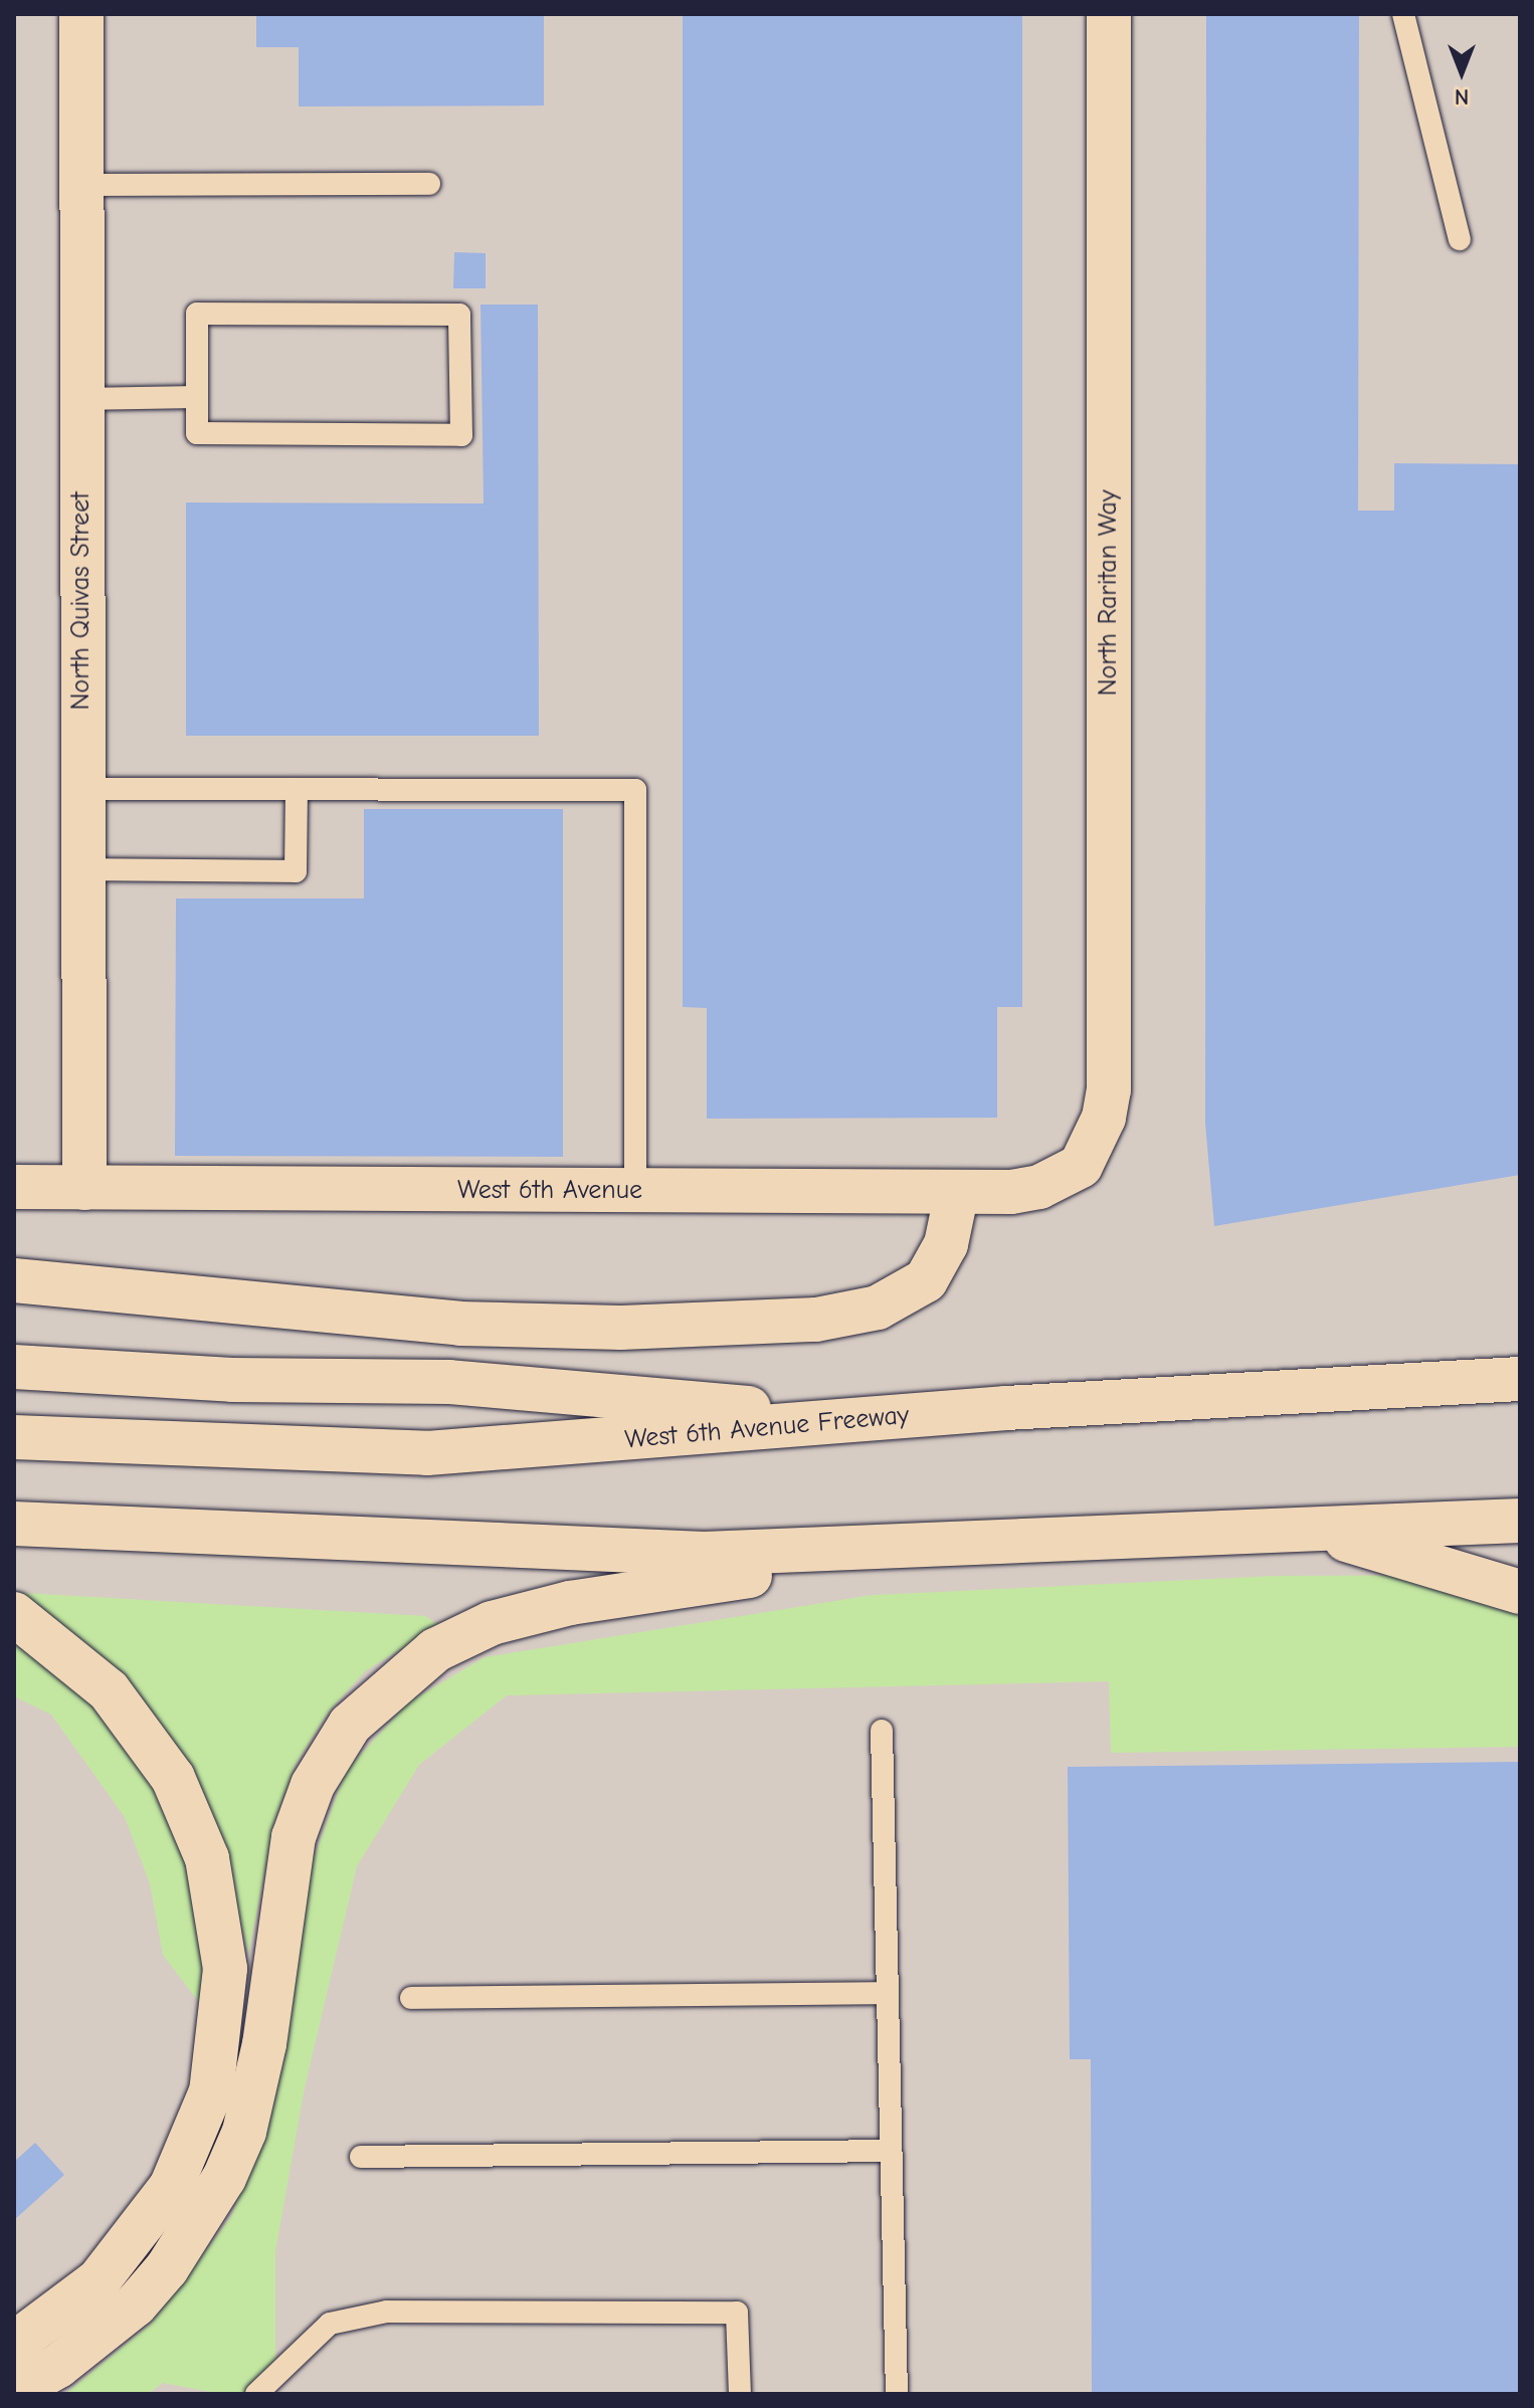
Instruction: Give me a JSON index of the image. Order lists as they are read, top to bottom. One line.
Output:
{"streets":{"main road":["North Raritan Way","North Quivas Street","West 6th Avenue","West 6th Avenue Freeway"]},"crossings":[["North Raritan Way","West 6th Avenue"],["North Quivas Street","West 6th Avenue"]],"north":"bottom"}
